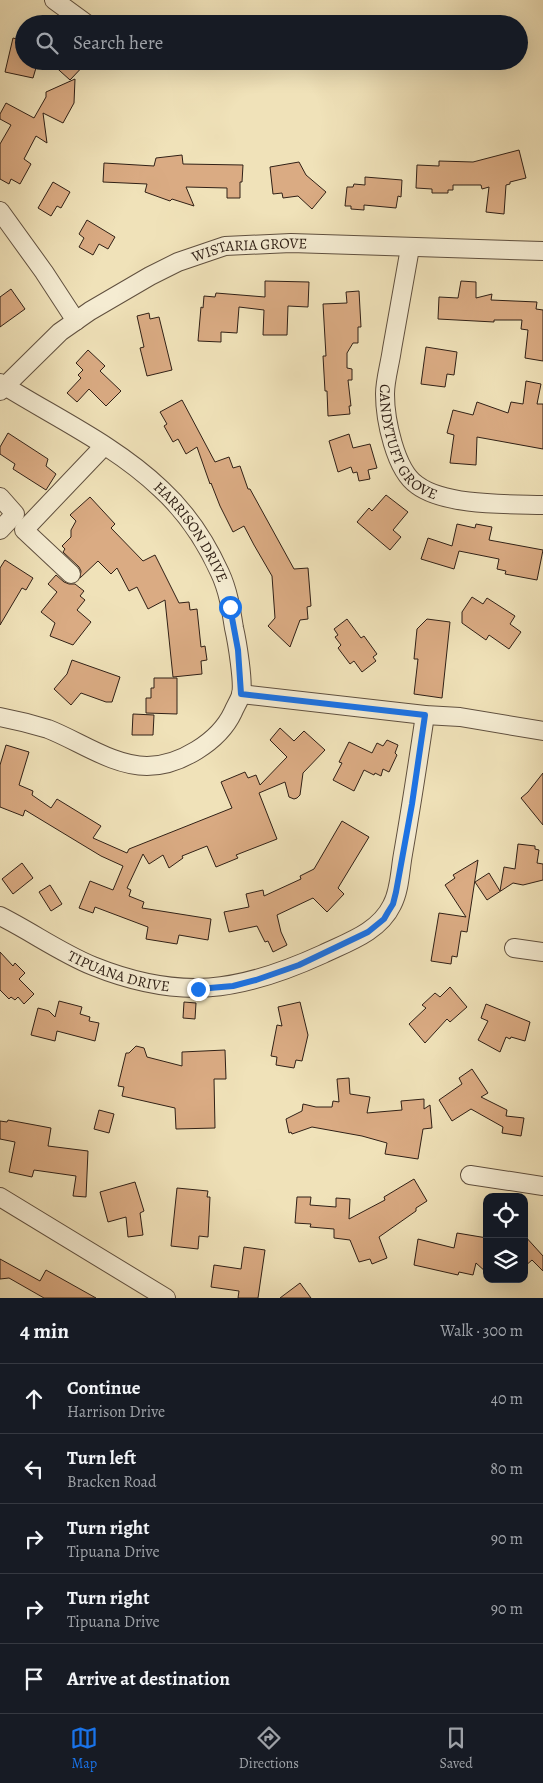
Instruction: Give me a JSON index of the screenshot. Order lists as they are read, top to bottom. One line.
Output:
{"streets":{"street":["WISTARIA GROVE","CANDYTUFT GROVE","HARRISON DRIVE","TIPUANA DRIVE"]},"crossings":[["WISTARIA GROVE","CANDYTUFT GROVE"],["WISTARIA GROVE","HARRISON DRIVE"]],"page":{"search":"Search here","heading":["4 min","Walk · 300 m"],"list":[["Continue","Harrison Drive","40 m"],["Turn left","Bracken Road","80 m"],["Turn right","Tipuana Drive","90 m"],["Turn right","Tipuana Drive","90 m"],"Arrive at destination"],"nav":["Map","Directions","Saved"]}}
